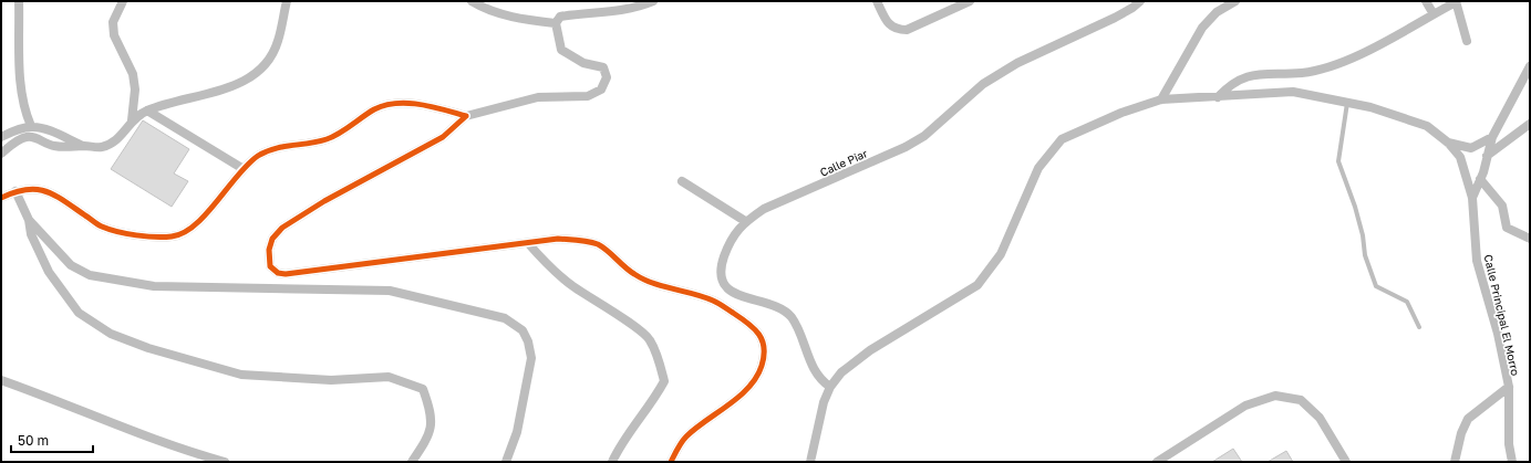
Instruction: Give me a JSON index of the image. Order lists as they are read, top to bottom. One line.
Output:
{"streets":{"street":["Calle Piar","Calle Principal El Morro"]},"scale_bar":"50 m"}
